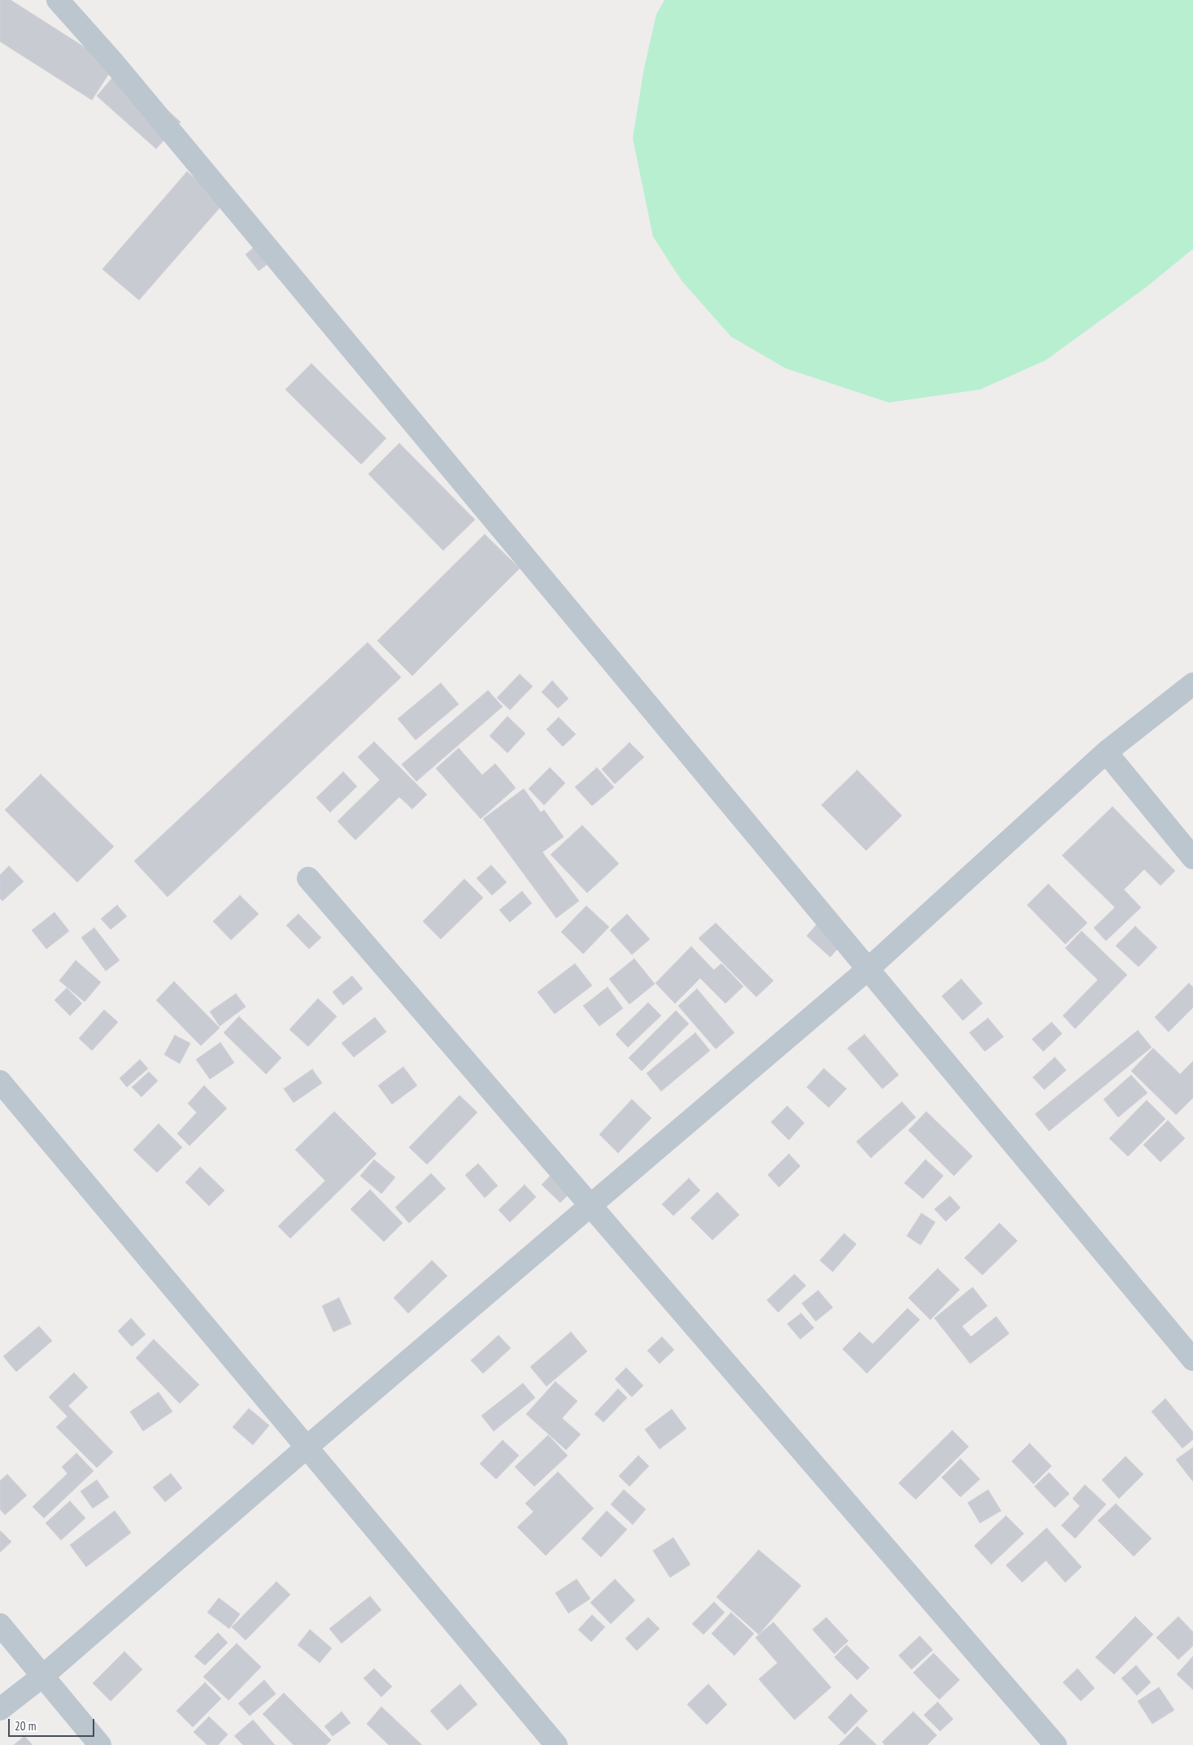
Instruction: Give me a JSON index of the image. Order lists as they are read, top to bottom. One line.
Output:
{"scale_bar":"20 m"}
